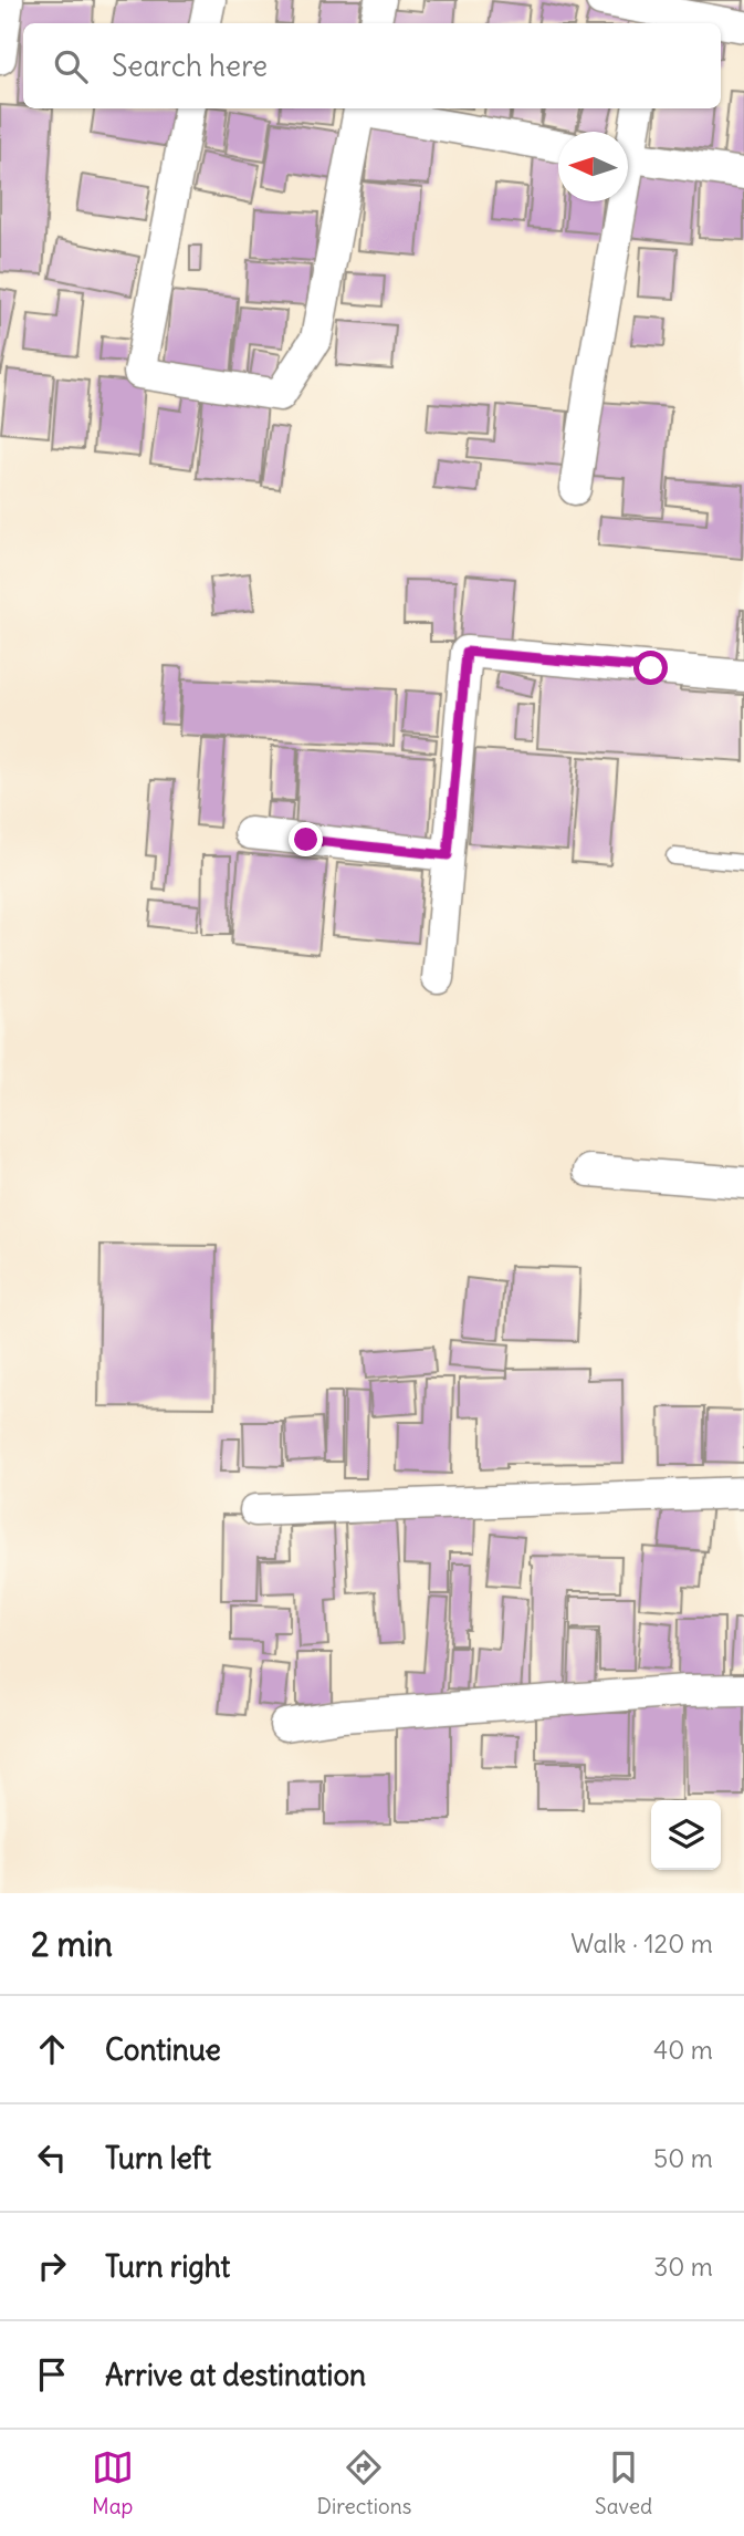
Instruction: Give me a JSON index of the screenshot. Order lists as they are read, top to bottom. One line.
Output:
{"north":"left","page":{"search":"Search here","heading":["2 min","Walk · 120 m"],"list":[["Continue","40 m"],["Turn left","50 m"],["Turn right","30 m"],"Arrive at destination"],"nav":["Map","Directions","Saved"]}}
